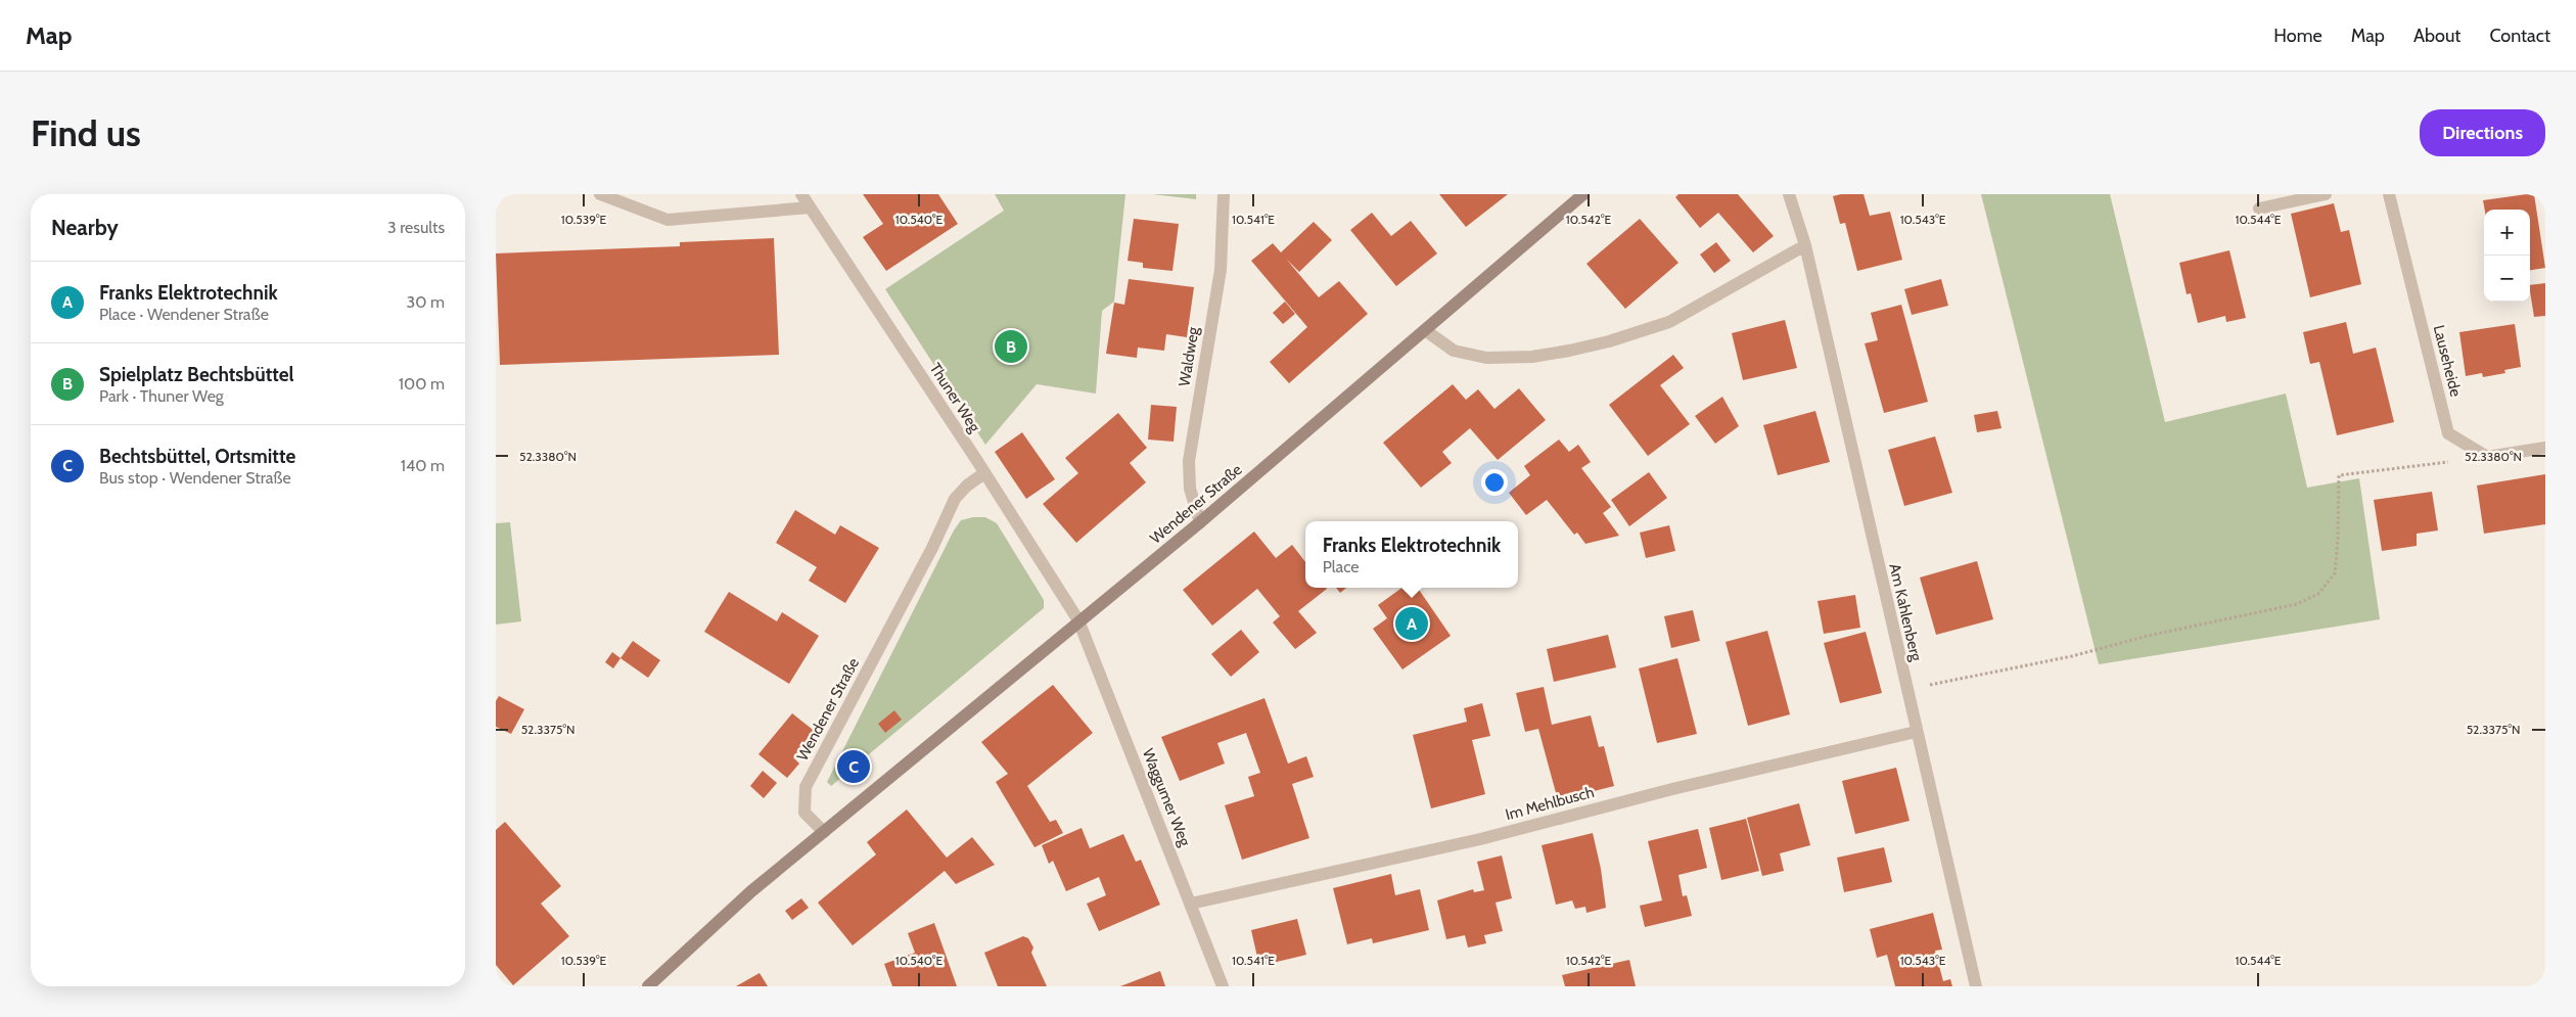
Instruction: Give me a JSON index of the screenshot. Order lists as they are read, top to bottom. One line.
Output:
{"streets":{"main road":["Wendener Straße"],"street":["Waldweg","Lauseheide","Thuner Weg","Am Kahlenberg","Waggumer Weg","Im Mehlbusch"]},"crossings":[["Waldweg","Wendener Straße"],["Thuner Weg","Wendener Straße"],["Thuner Weg","Waggumer Weg"],["Wendener Straße","Waggumer Weg"],["Am Kahlenberg","Im Mehlbusch"],["Waggumer Weg","Im Mehlbusch"]],"page":{"header":"Map","nav":["Home","Map","About","Contact"],"buttons":"Directions","title":"Find us","heading":["Nearby","3 results"],"map_buttons":["+","−"],"list":[{"mark":"A","name":"Franks Elektrotechnik","note":"Place · Wendener Straße","value":"30 m"},{"mark":"B","name":"Spielplatz Bechtsbüttel","note":"Park · Thuner Weg","value":"100 m"},{"mark":"C","name":"Bechtsbüttel, Ortsmitte","note":"Bus stop · Wendener Straße","value":"140 m"}],"pins":["B","A","C"],"popup":["Franks Elektrotechnik","Place"]},"coordinates":["10.539°E","10.540°E","10.541°E","10.542°E","10.543°E","10.544°E","52.3380°N","52.3375°N"]}
